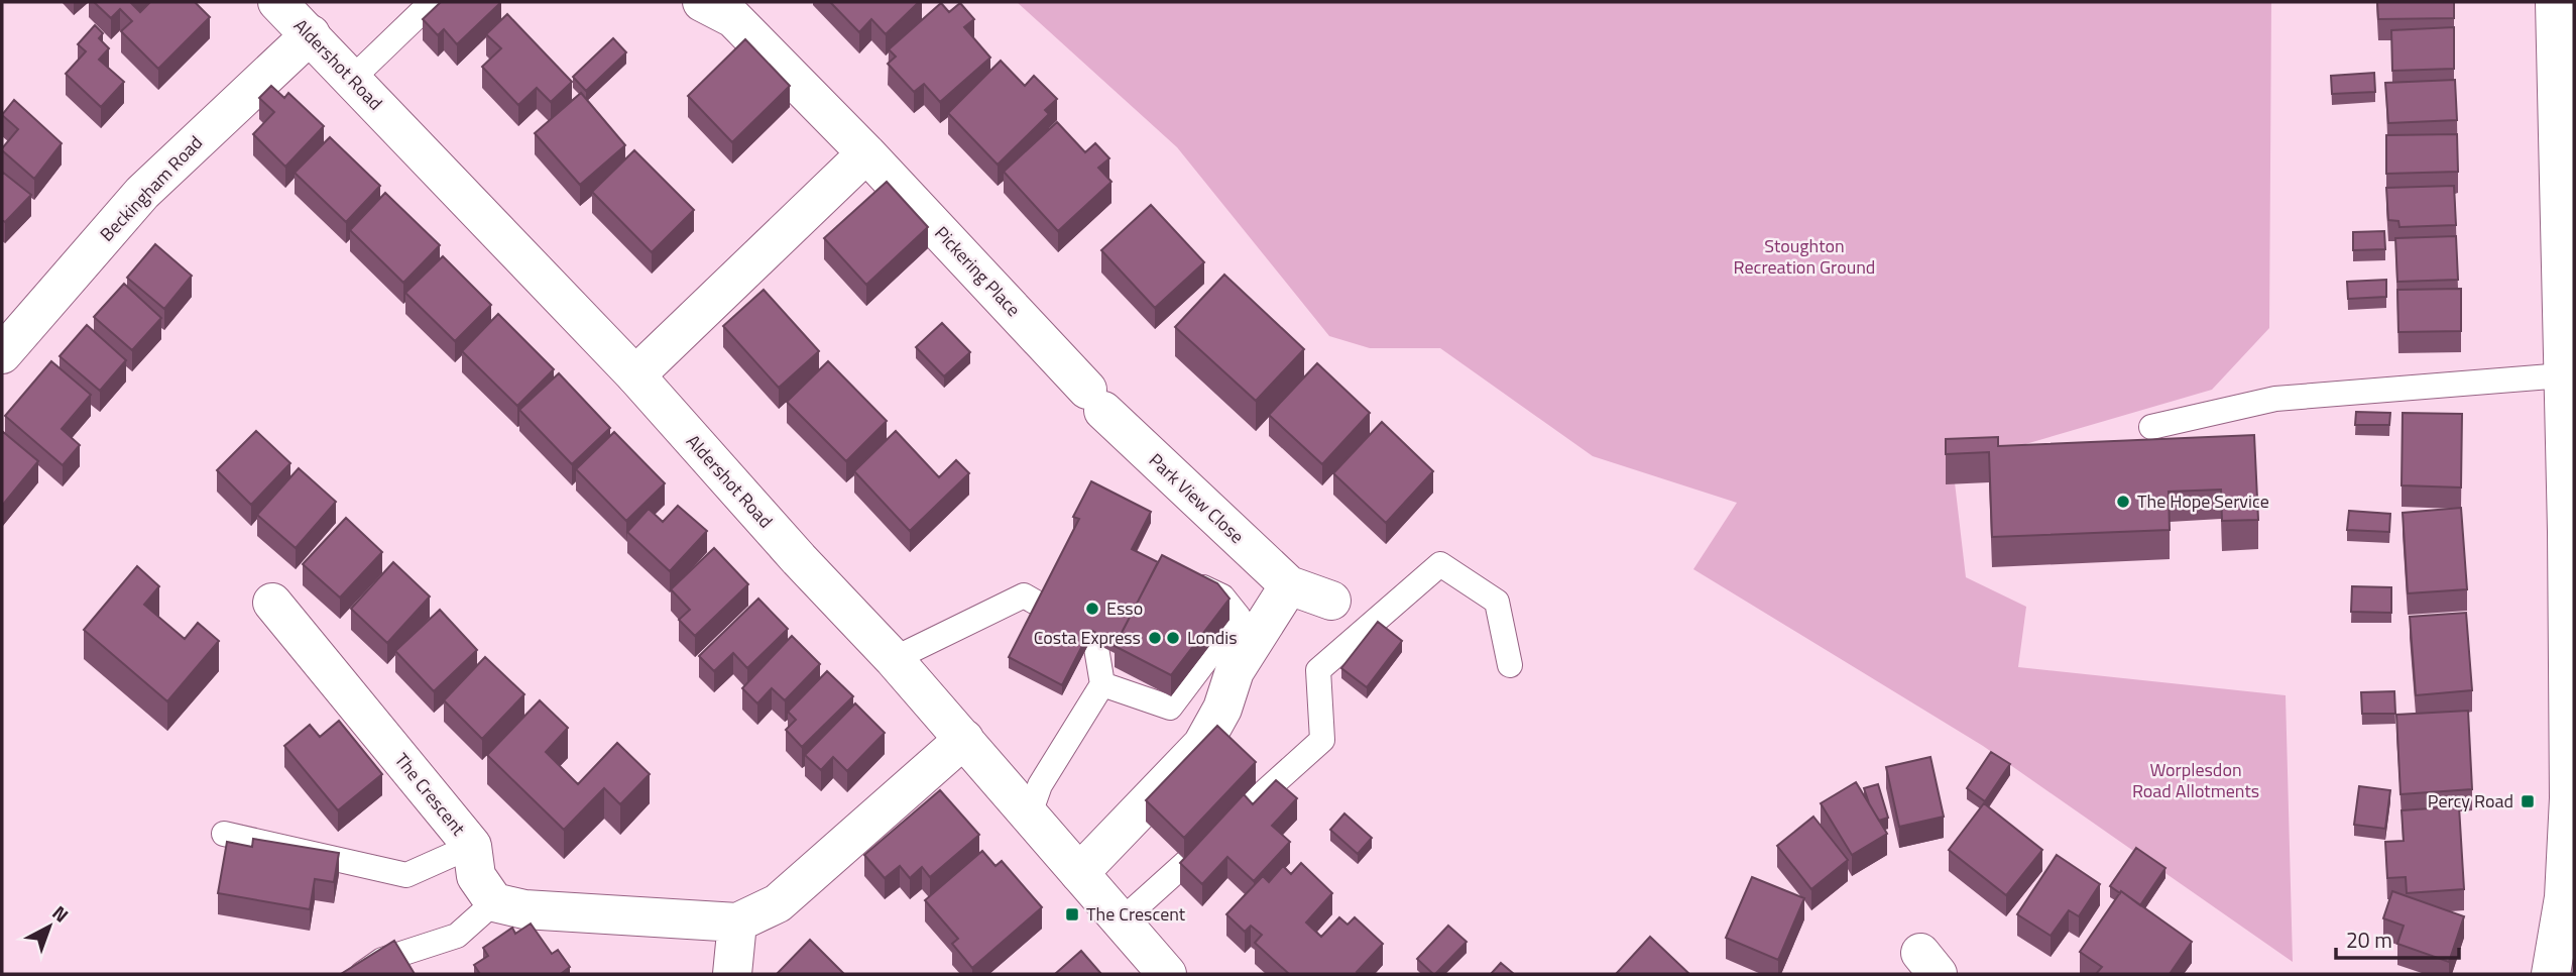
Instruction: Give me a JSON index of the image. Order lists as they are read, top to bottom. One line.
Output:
{"streets":{"street":["Aldershot Road","Beckingham Road","Pickering Place","Park View Close","The Crescent"]},"crossings":[["Aldershot Road","Beckingham Road"],["Pickering Place","Park View Close"]],"parks":["Stoughton Recreation Ground","Worplesdon Road Allotments"],"places":{"other":["The Hope Service","Esso","Costa Express","Londis"],"transit":["Percy Road","The Crescent"]},"scale_bar":"20 m","north":"top right"}
